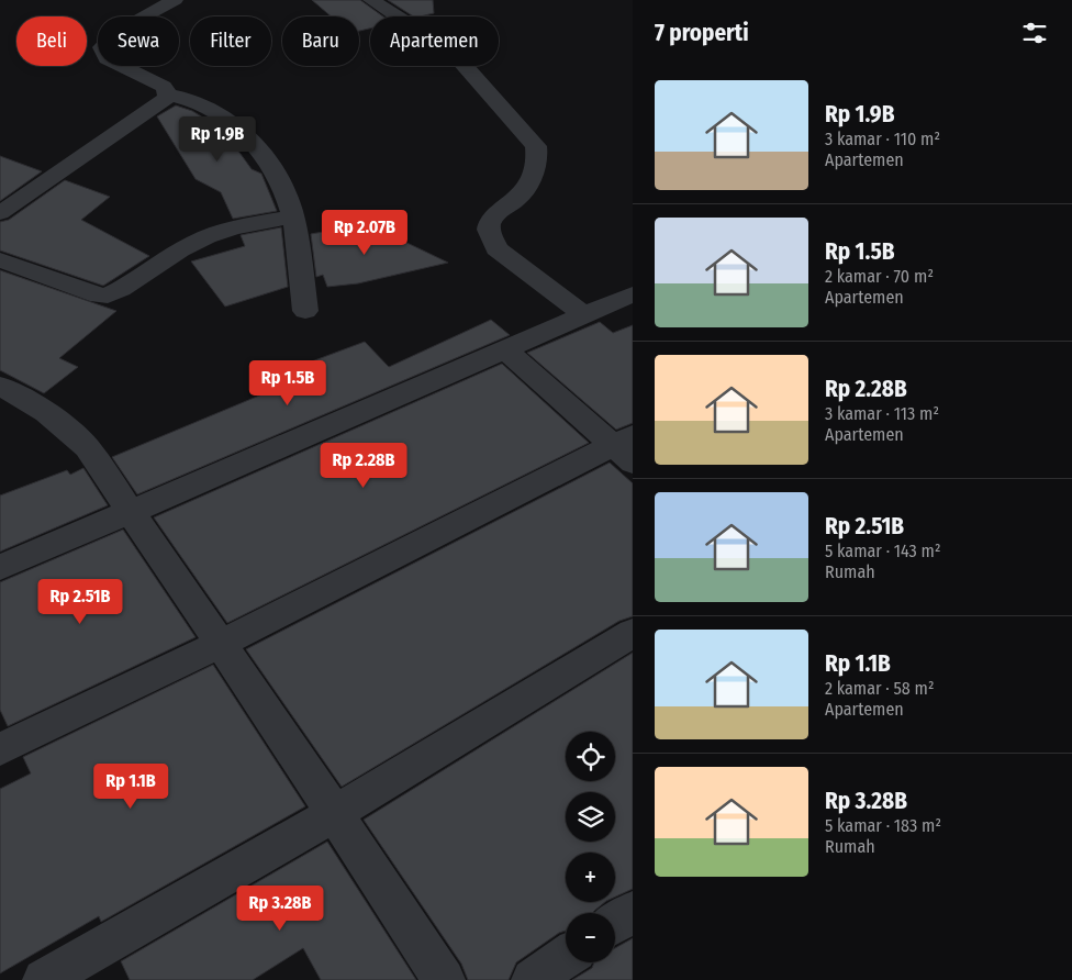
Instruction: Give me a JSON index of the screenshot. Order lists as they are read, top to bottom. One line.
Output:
{"page":{"heading":"7 properti","chip":["Beli","Sewa","Filter","Baru","Apartemen"],"list":[{"name":"Rp 1.9B","note":"3 kamar · 110 m² · Apartemen"},{"name":"Rp 1.5B","note":"2 kamar · 70 m² · Apartemen"},{"name":"Rp 2.28B","note":"3 kamar · 113 m² · Apartemen"},{"name":"Rp 2.51B","note":"5 kamar · 143 m² · Rumah"},{"name":"Rp 1.1B","note":"2 kamar · 58 m² · Apartemen"},{"name":"Rp 3.28B","note":"5 kamar · 183 m² · Rumah"}],"price":["Rp 1.9B","Rp 2.07B","Rp 1.5B","Rp 2.28B","Rp 2.51B","Rp 1.1B","Rp 3.28B"],"map_buttons":["+","−"]}}
